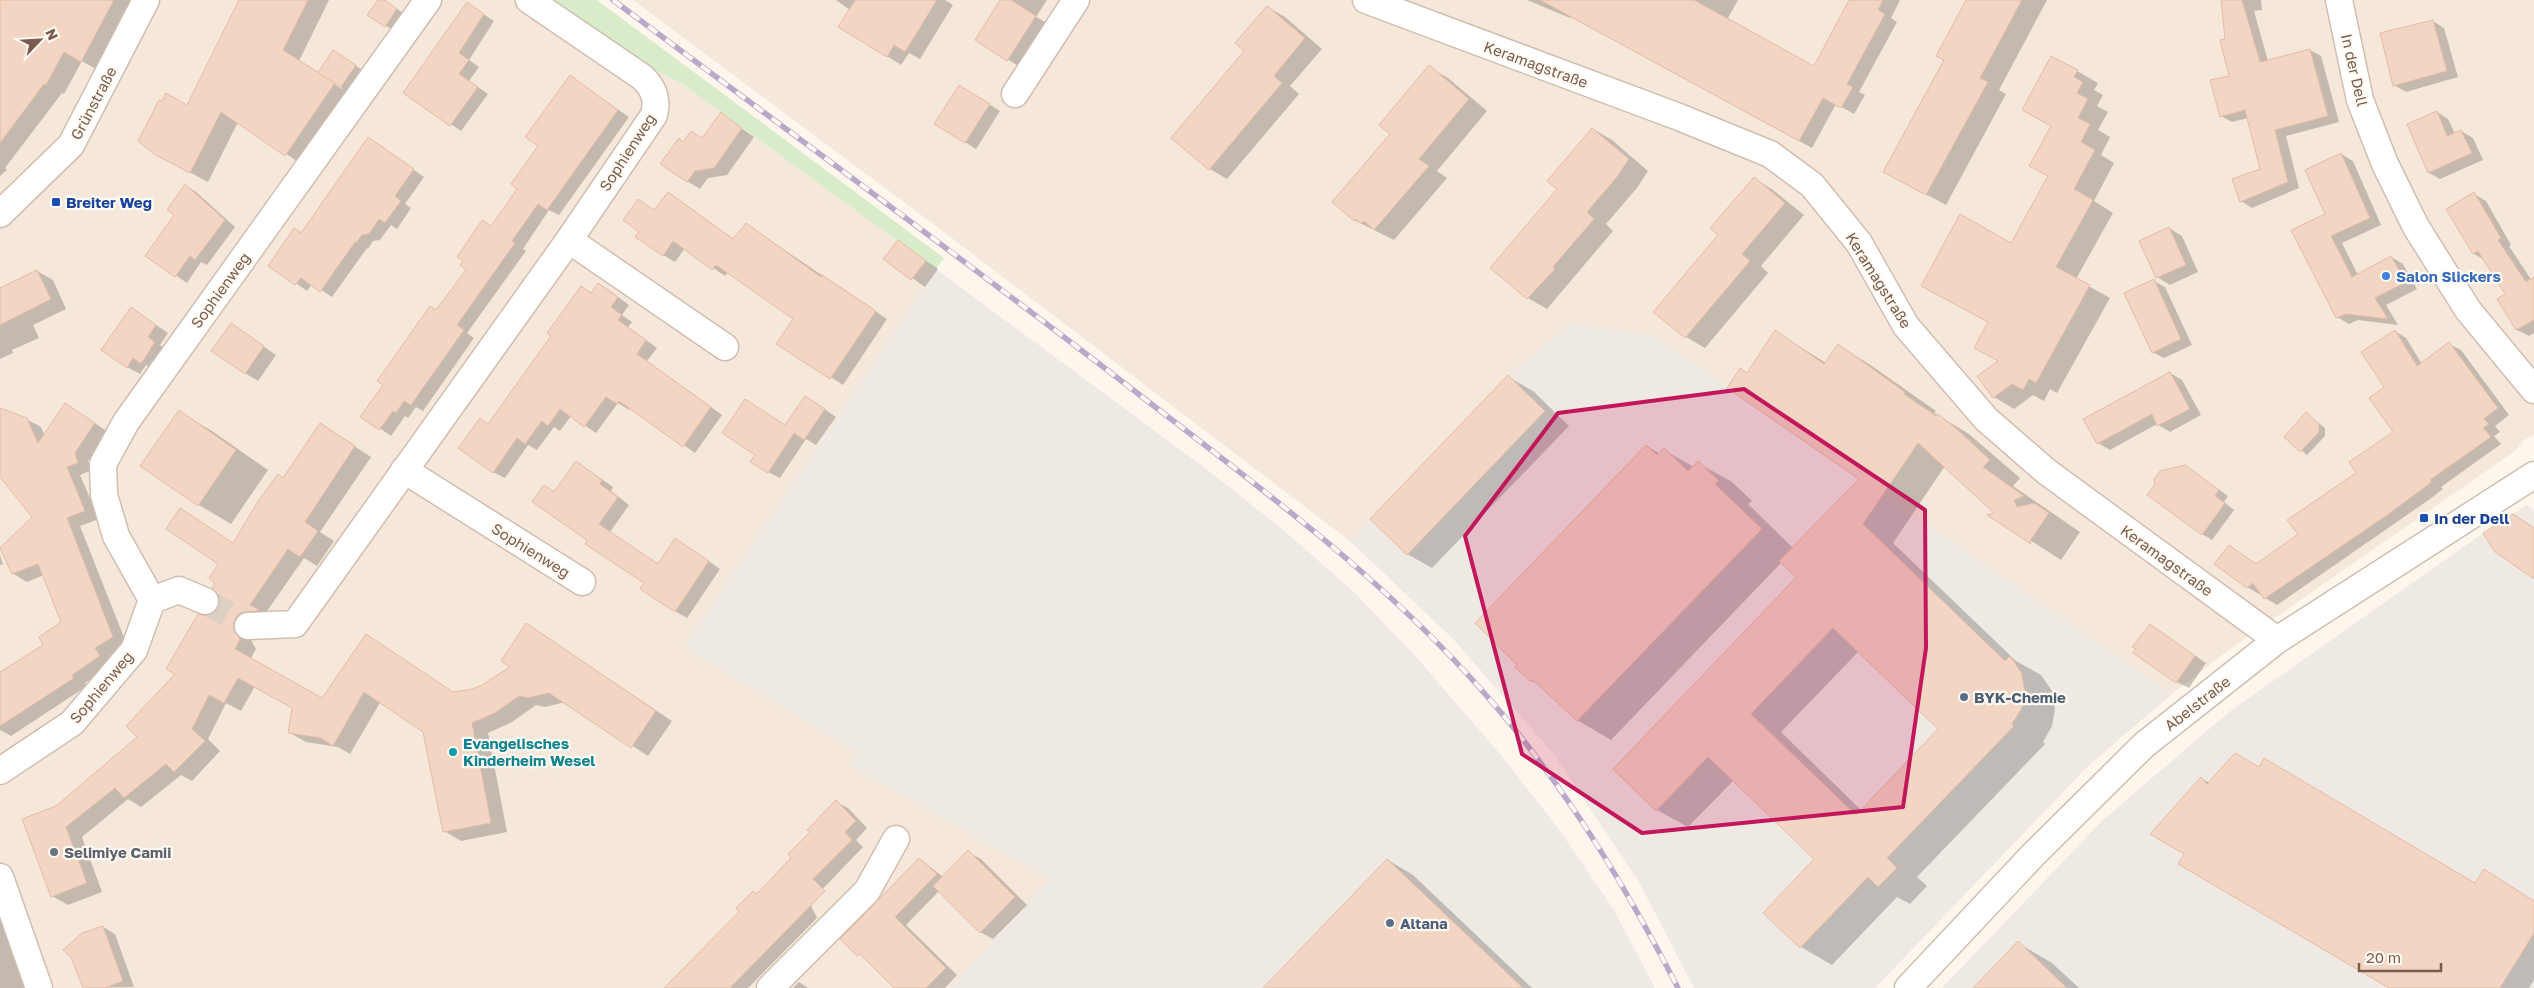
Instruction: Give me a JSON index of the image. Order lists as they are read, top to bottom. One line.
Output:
{"streets":{"street":["Keramagstraße","In der Dell","Grünstraße","Sophienweg","Abelstraße"]},"crossings":[["Keramagstraße","Abelstraße"]],"places":{"transit":["Breiter Weg","In der Dell"],"other":["Salon Slickers","BYK-Chemie","Evangelisches Kinderheim Wesel","Selimiye Camii","Altana"]},"scale_bar":"20 m","north":"top right"}
